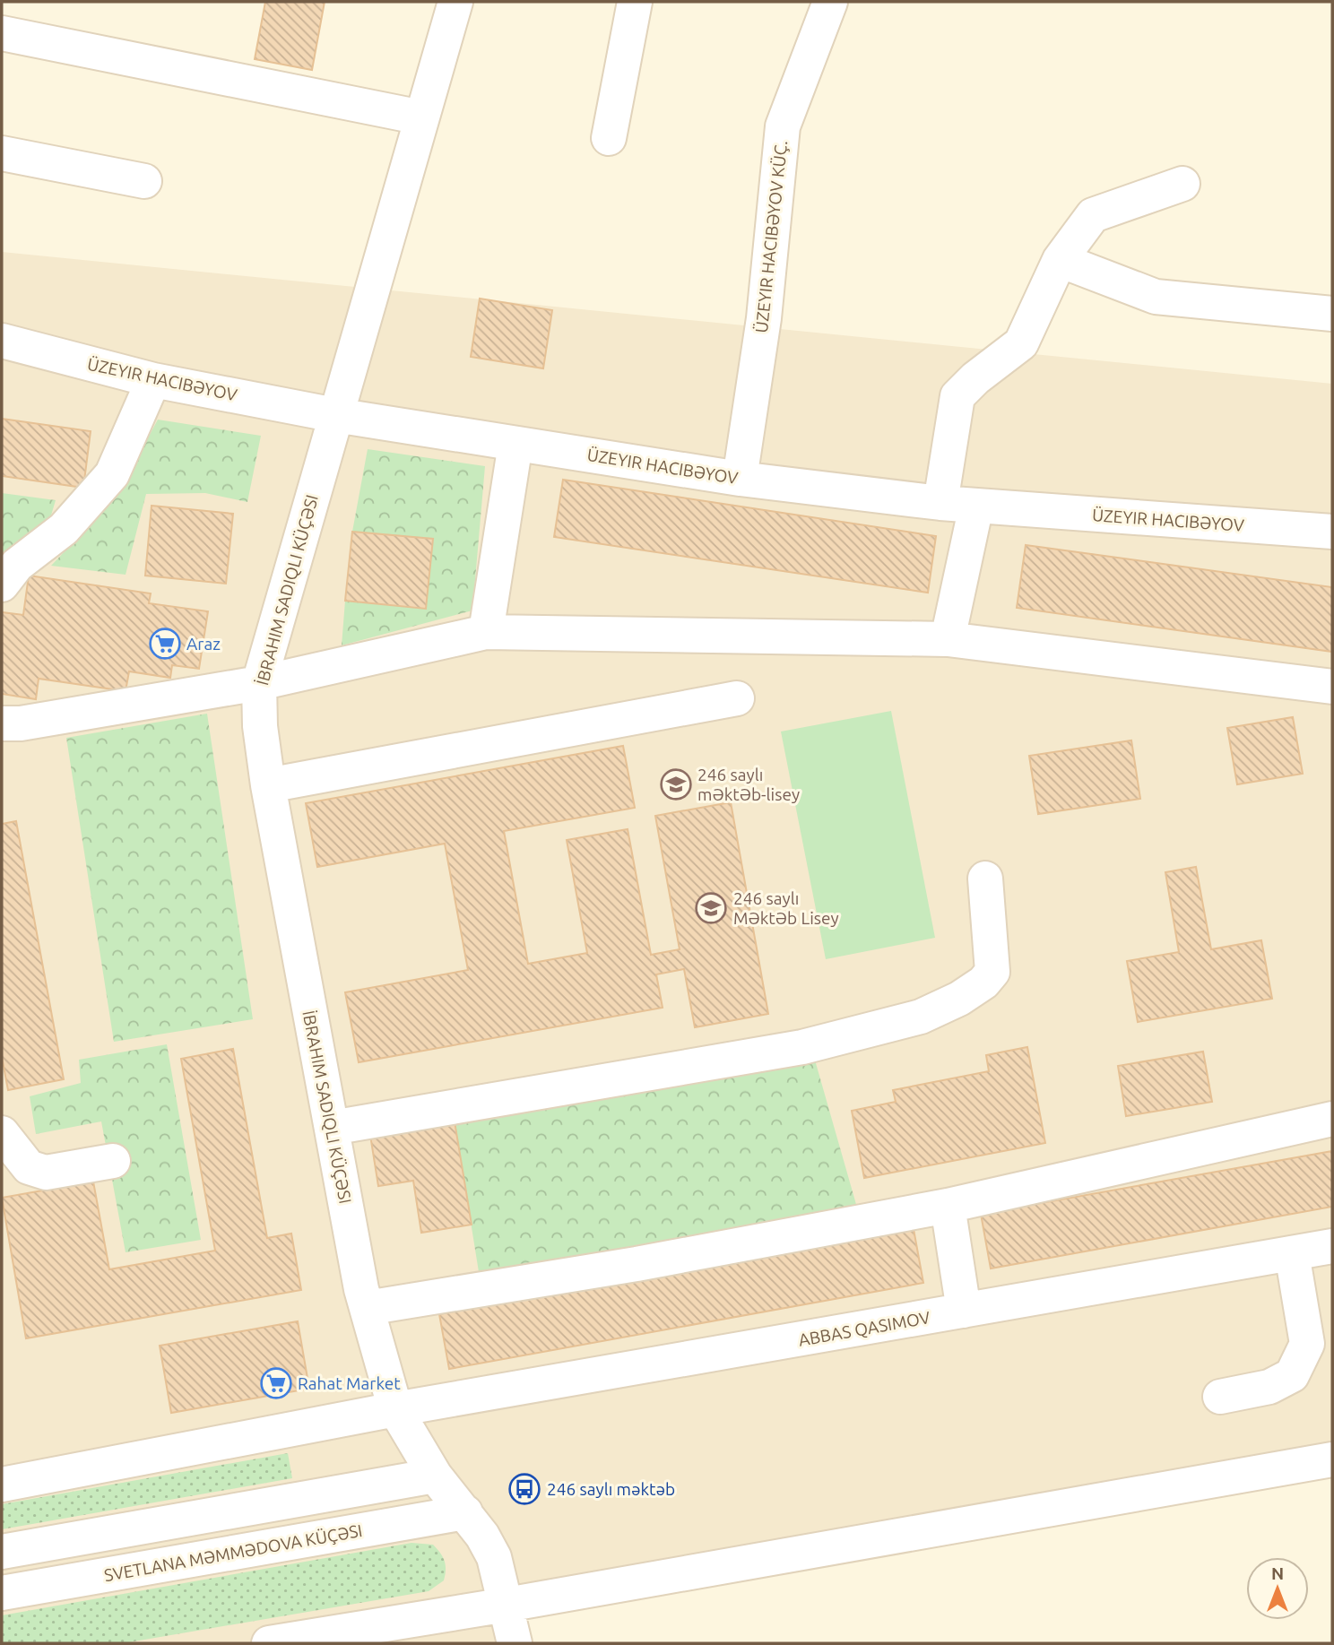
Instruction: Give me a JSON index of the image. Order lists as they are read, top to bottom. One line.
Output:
{"streets":{"street":["SVETLANA MƏMMƏDOVA KÜÇƏSI"]},"places":{"supermarket":["Araz","Rahat Market"],"school or university":["246 saylı məktəb-lisey","246 saylı Məktəb Lisey"],"bus stop":["246 saylı mәktәb"]},"north":"top"}
